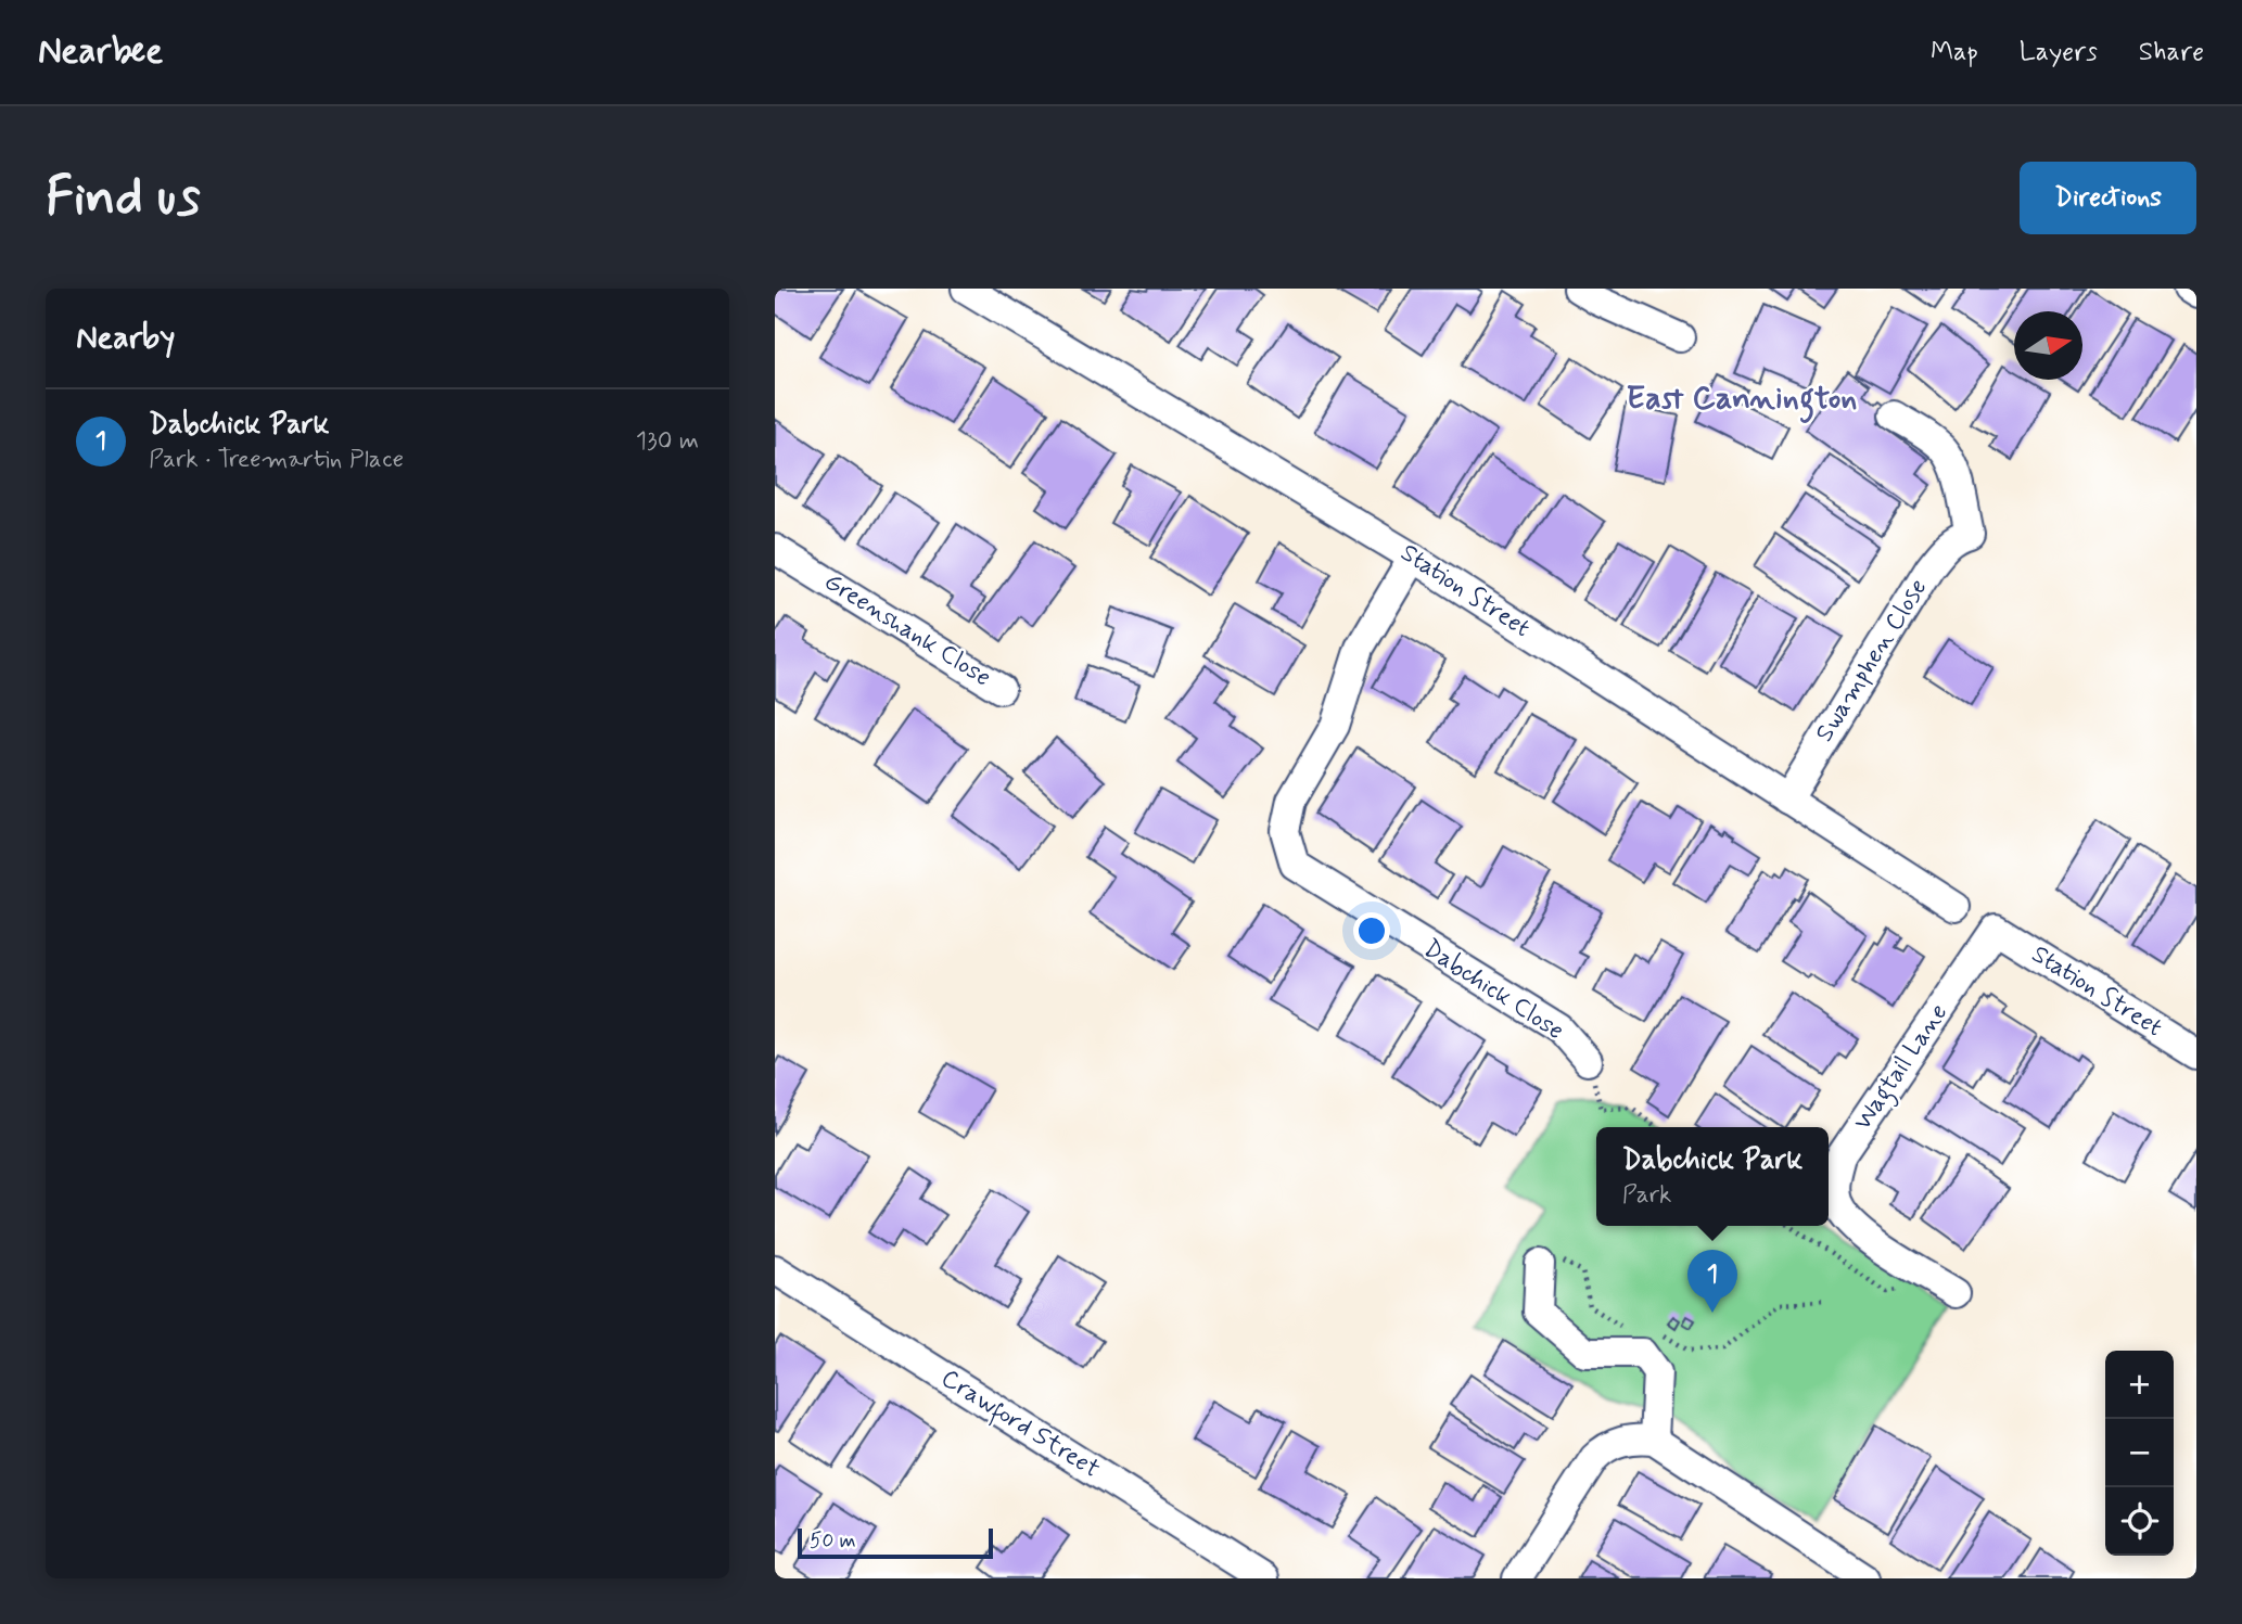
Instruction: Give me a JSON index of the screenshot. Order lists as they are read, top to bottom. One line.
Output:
{"streets":{"street":["Station Street","Greenshank Close","Swamphen Close","Dabchick Close","Wagtail Lane","Crawford Street"]},"crossings":[["Station Street","Swamphen Close"],["Station Street","Dabchick Close"],["Station Street","Wagtail Lane"]],"districts":["East Cannington"],"scale_bar":"50 m","north":"right","page":{"header":"Nearbee","nav":["Map","Layers","Share"],"buttons":"Directions","title":"Find us","heading":"Nearby","list":[{"mark":"1","name":"Dabchick Park","note":"Park · Treemartin Place","value":"130 m"}],"popup":["Dabchick Park","Park"],"pins":"1","map_buttons":["+","−"],"scale":"50 m"}}
